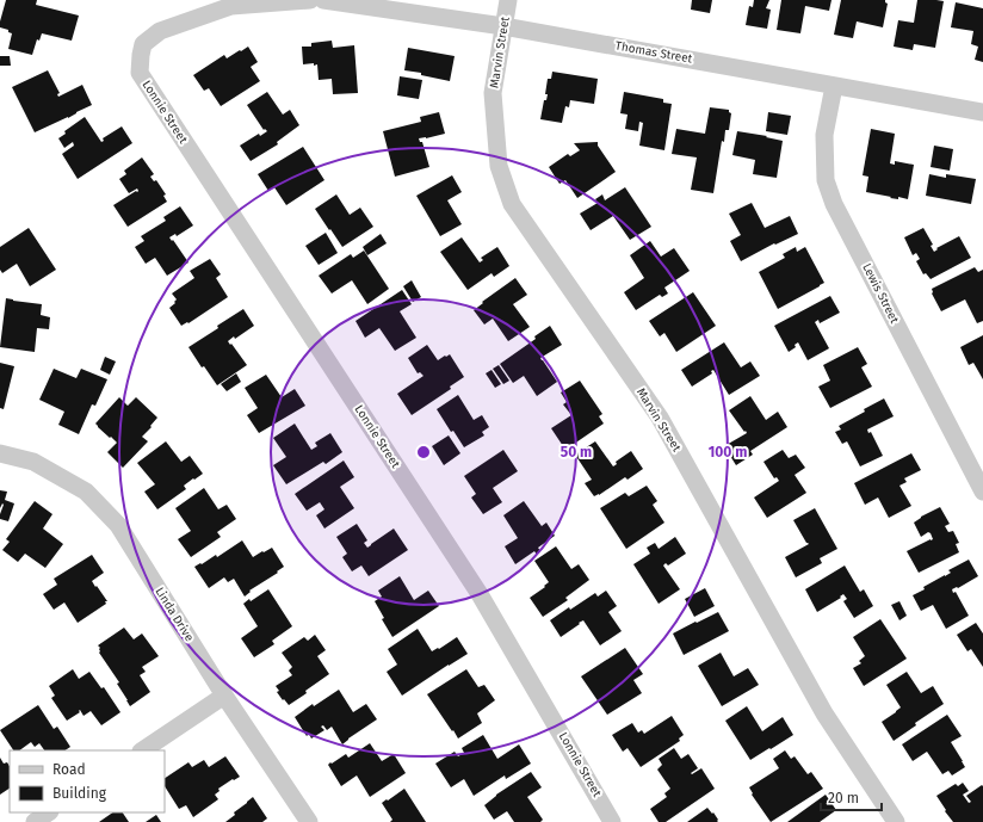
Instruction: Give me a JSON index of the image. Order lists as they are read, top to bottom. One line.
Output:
{"streets":{"street":["Marvin Street","Thomas Street","Lonnie Street","Lewis Street","Linda Drive"]},"crossings":[["Marvin Street","Thomas Street"],["Thomas Street","Lewis Street"]],"legend":["Road","Building"],"scale_bar":"20 m","rings":["50 m","100 m"]}
